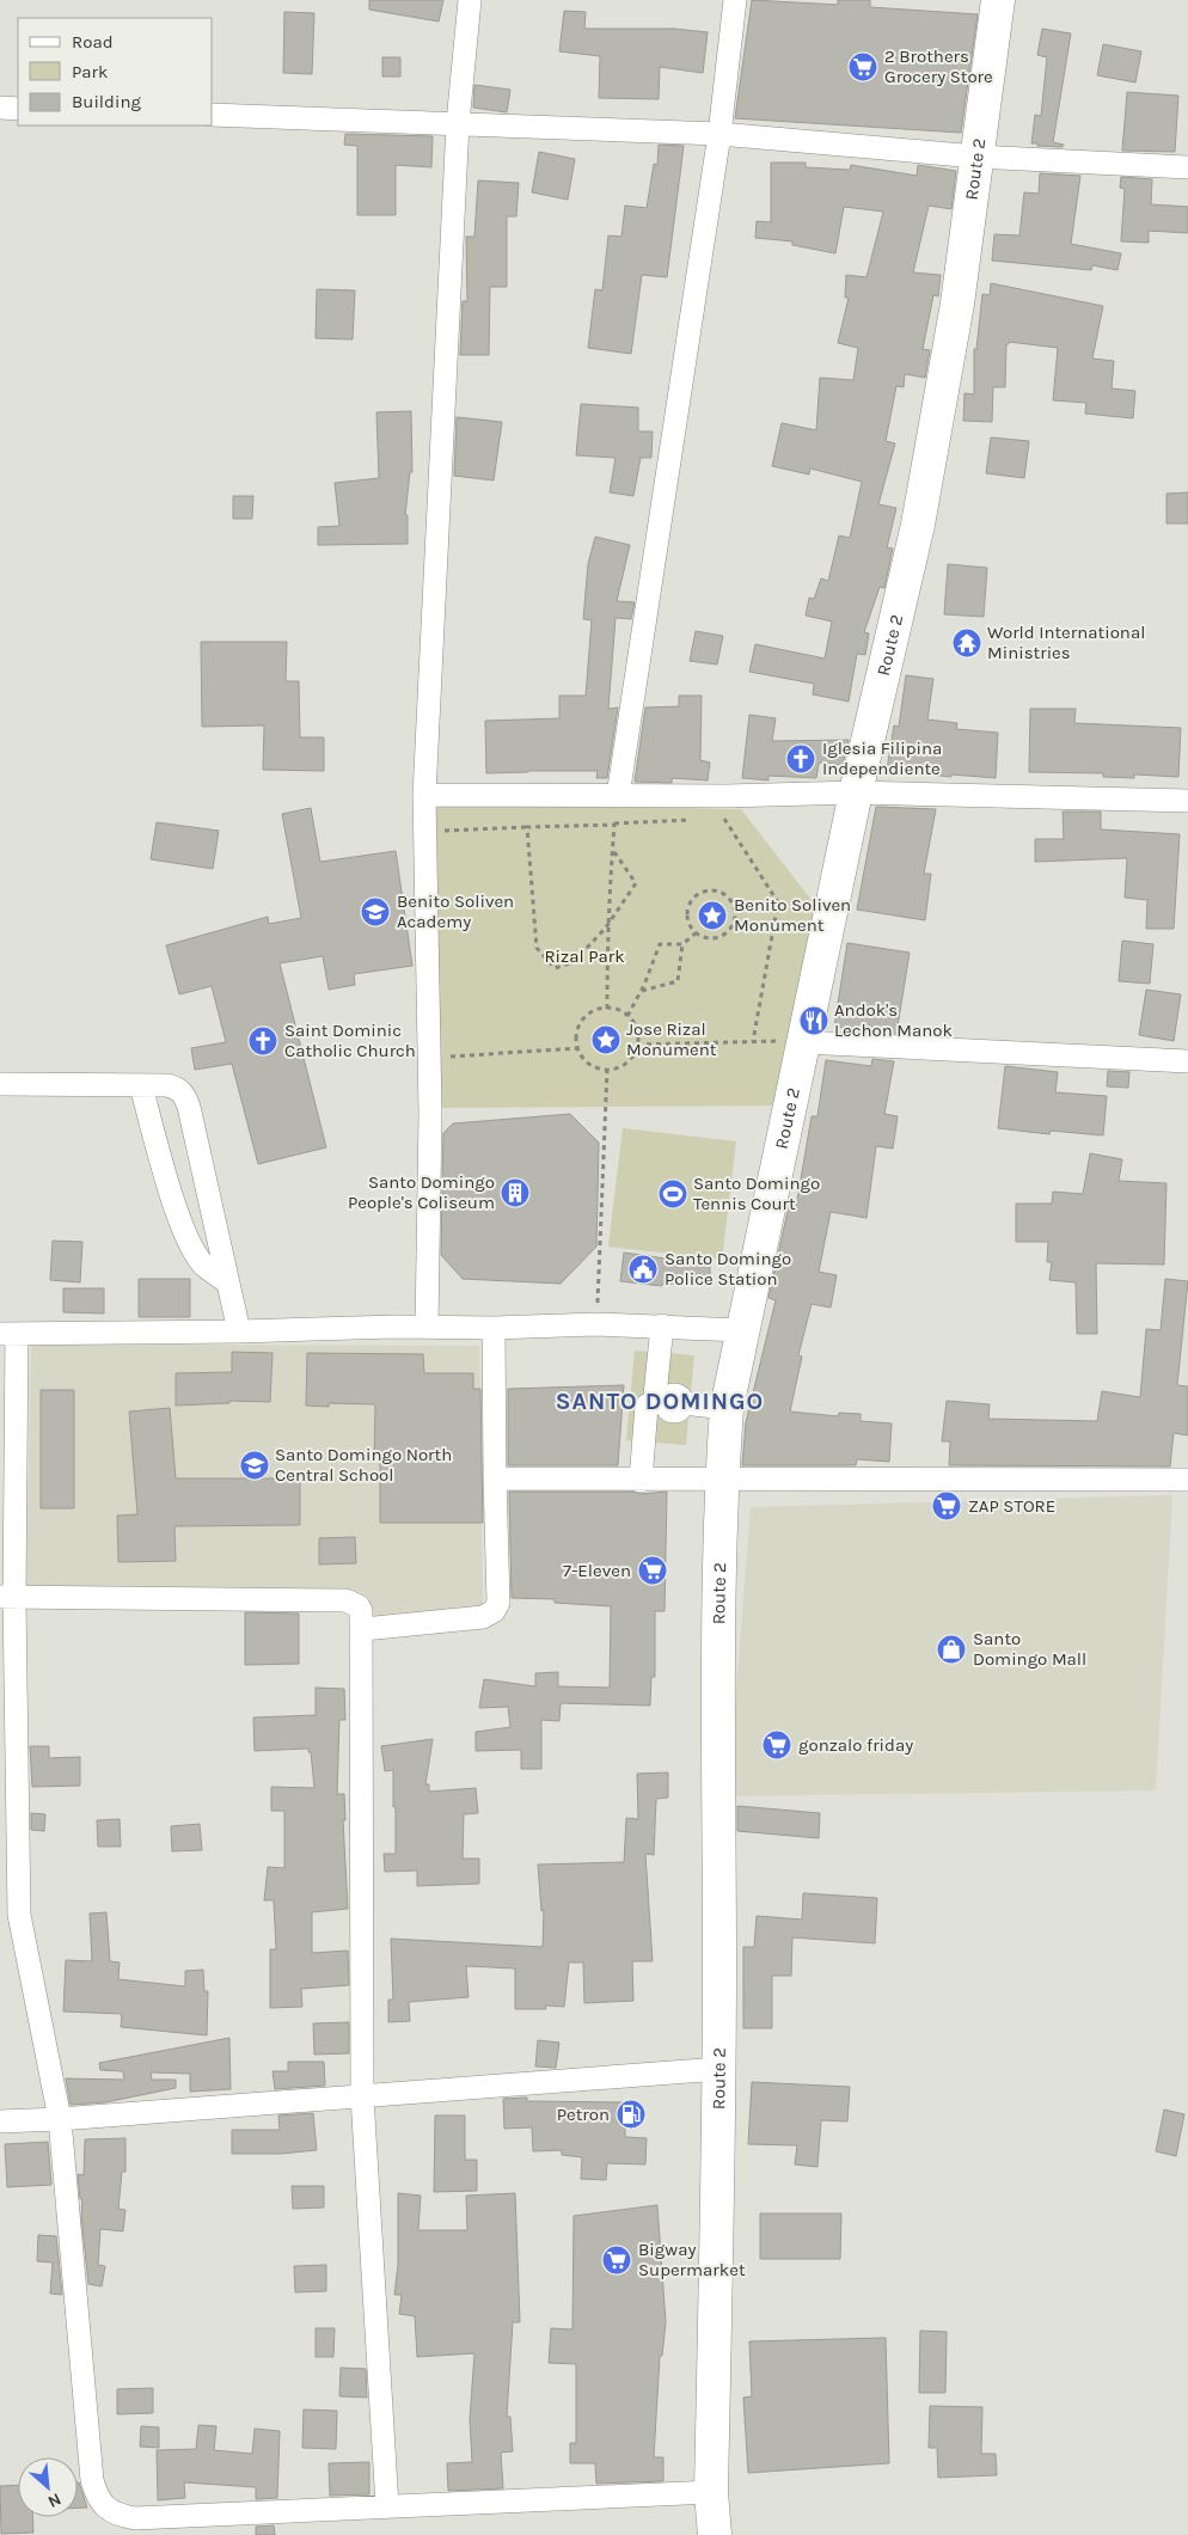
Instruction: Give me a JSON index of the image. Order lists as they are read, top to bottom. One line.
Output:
{"streets":{"highway":["Route 2"]},"districts":["SANTO DOMINGO"],"parks":["Rizal Park"],"places":{"supermarket":["2 Brothers Grocery Store","ZAP STORE","7-Eleven","gonzalo friday","Bigway Supermarket"],"temple":["World International Ministries"],"church":["Iglesia Filipina Independiente","Saint Dominic Catholic Church"],"school or university":["Benito Soliven Academy","Santo Domingo North Central School"],"place":["Benito Soliven Monument","Jose Rizal Monument"],"restaurant":["Andok's Lechon Manok"],"building":["Santo Domingo People's Coliseum"],"sports":["Santo Domingo Tennis Court"],"public building":["Santo Domingo Police Station"],"shop":["Santo Domingo Mall"],"fuel station":["Petron"]},"legend":["Road","Park","Building"],"north":"bottom right"}
